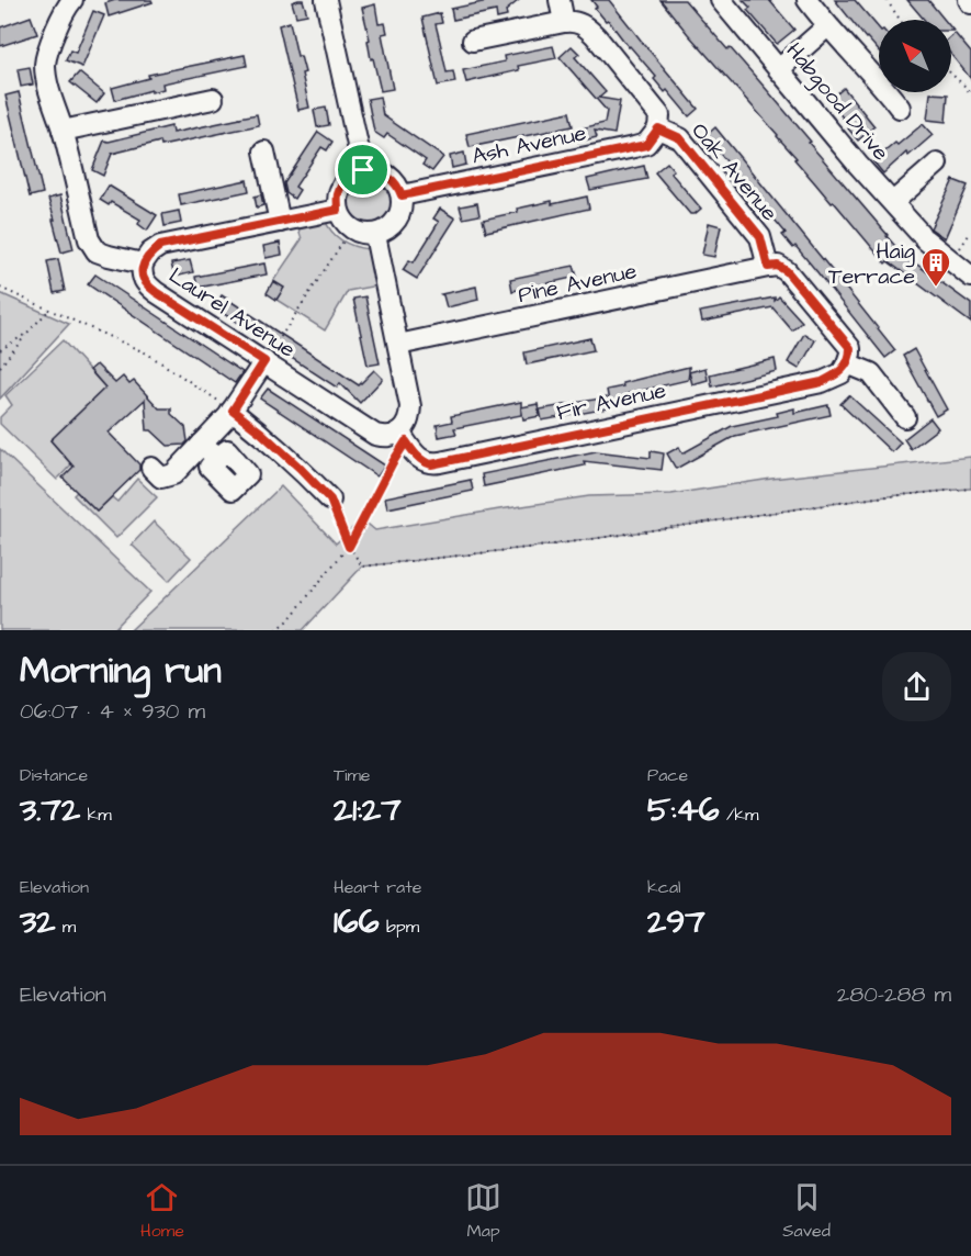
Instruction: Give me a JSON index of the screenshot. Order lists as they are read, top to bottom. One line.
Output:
{"streets":{"street":["Habgood Drive","Ash Avenue","Oak Avenue","Pine Avenue","Laurel Avenue","Fir Avenue"]},"crossings":[["Ash Avenue","Oak Avenue"],["Oak Avenue","Pine Avenue"],["Laurel Avenue","Fir Avenue"]],"places":{"building":["Haig Terrace"]},"north":"top left","page":{"heading":["Morning run","06:07 · 4 × 930 m"],"stats":[["Distance","3.72 km"],["Time","21:27"],["Pace","5:46 /km"],["Elevation","32 m"],["Heart rate","166 bpm"],["kcal","297"]],"chart":["Elevation","280–288 m"],"tabs":["Home","Map","Saved"]}}
